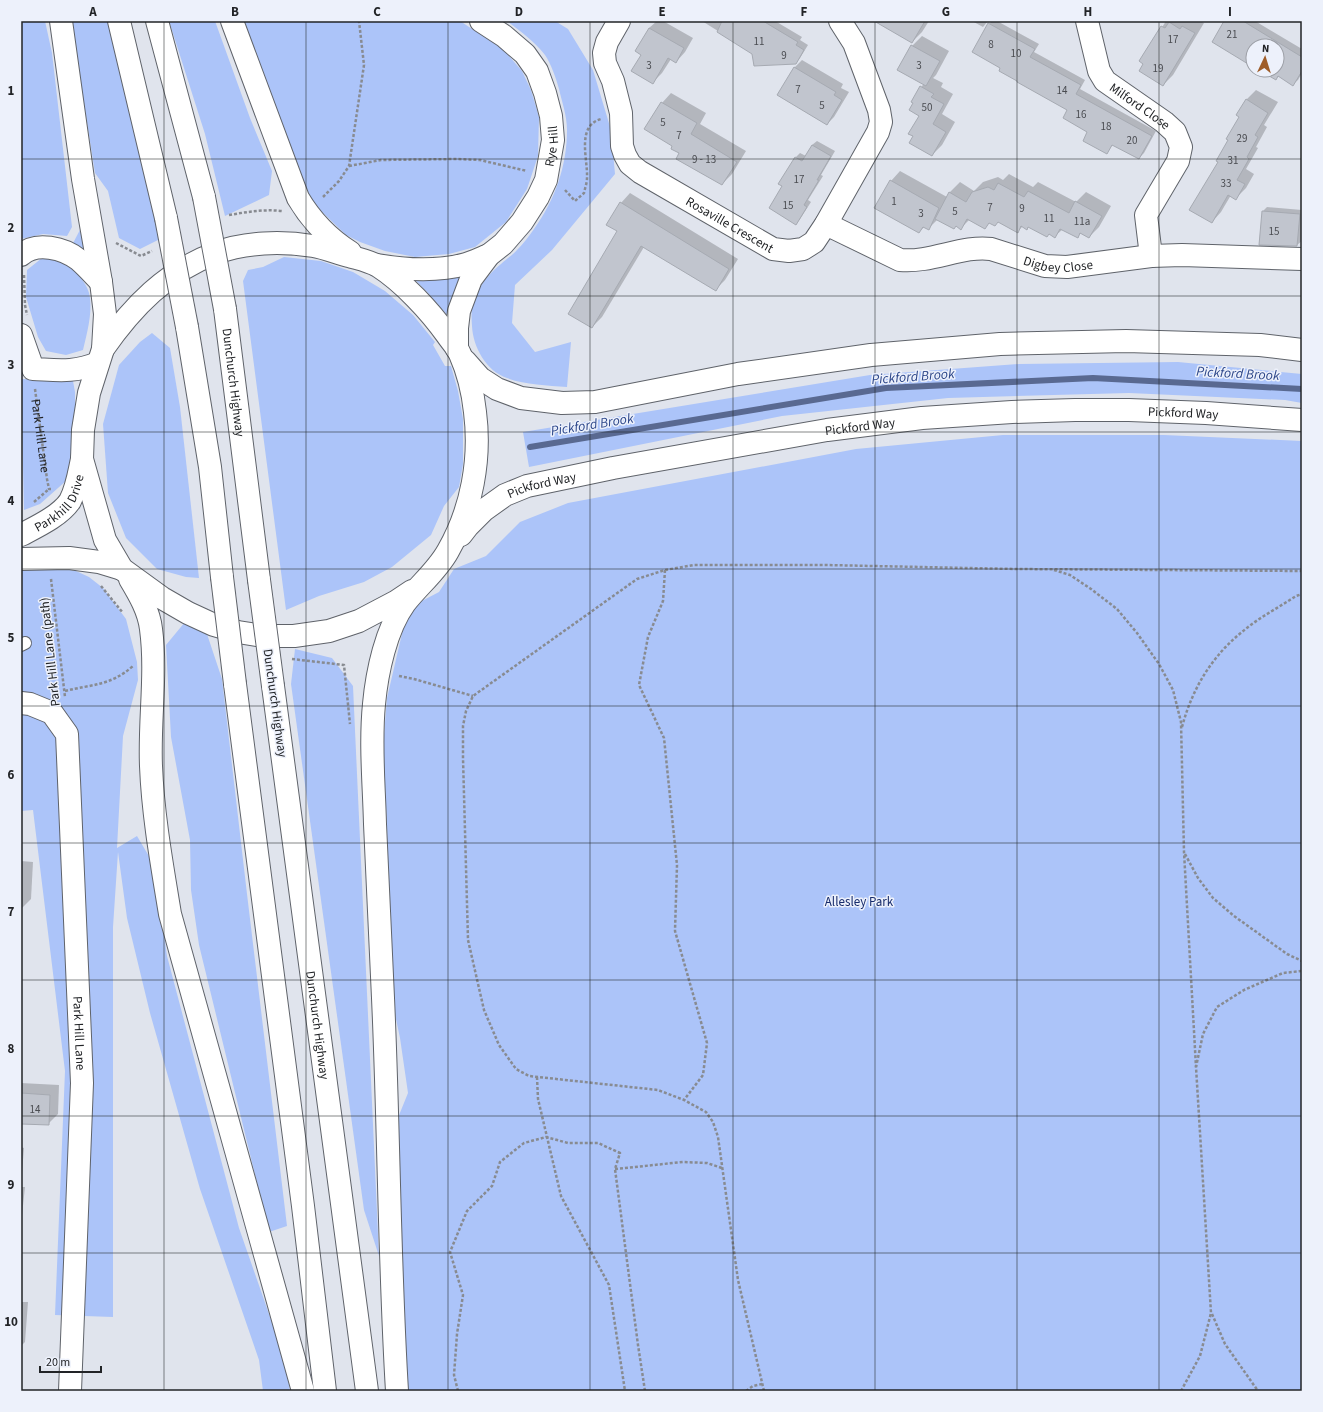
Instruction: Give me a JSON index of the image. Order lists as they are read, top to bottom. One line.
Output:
{"streets":{"main road":["Milford Close","Rye Hill","Rosaville Crescent","Digbey Close","Dunchurch Highway","Pickford Way","Park Hill Lane","Parkhill Drive"],"path":["Park Hill Lane (path)"]},"crossings":[["Milford Close","Digbey Close"],["Rosaville Crescent","Digbey Close"]],"water":["Pickford Brook"],"parks":["Allesley Park"],"house_numbers":["21","17","11","8","10","9","3","3","19","7","14","5","50","16","5","18","7","29","20","9 - 13","31","17","33","1","15","7","9","5","3","11","11a","15","14"],"scale_bar":"20 m","north":"top","grid":{"columns":["A","B","C","D","E","F","G","H","I"],"rows":["1","2","3","4","5","6","7","8","9","10"]}}
